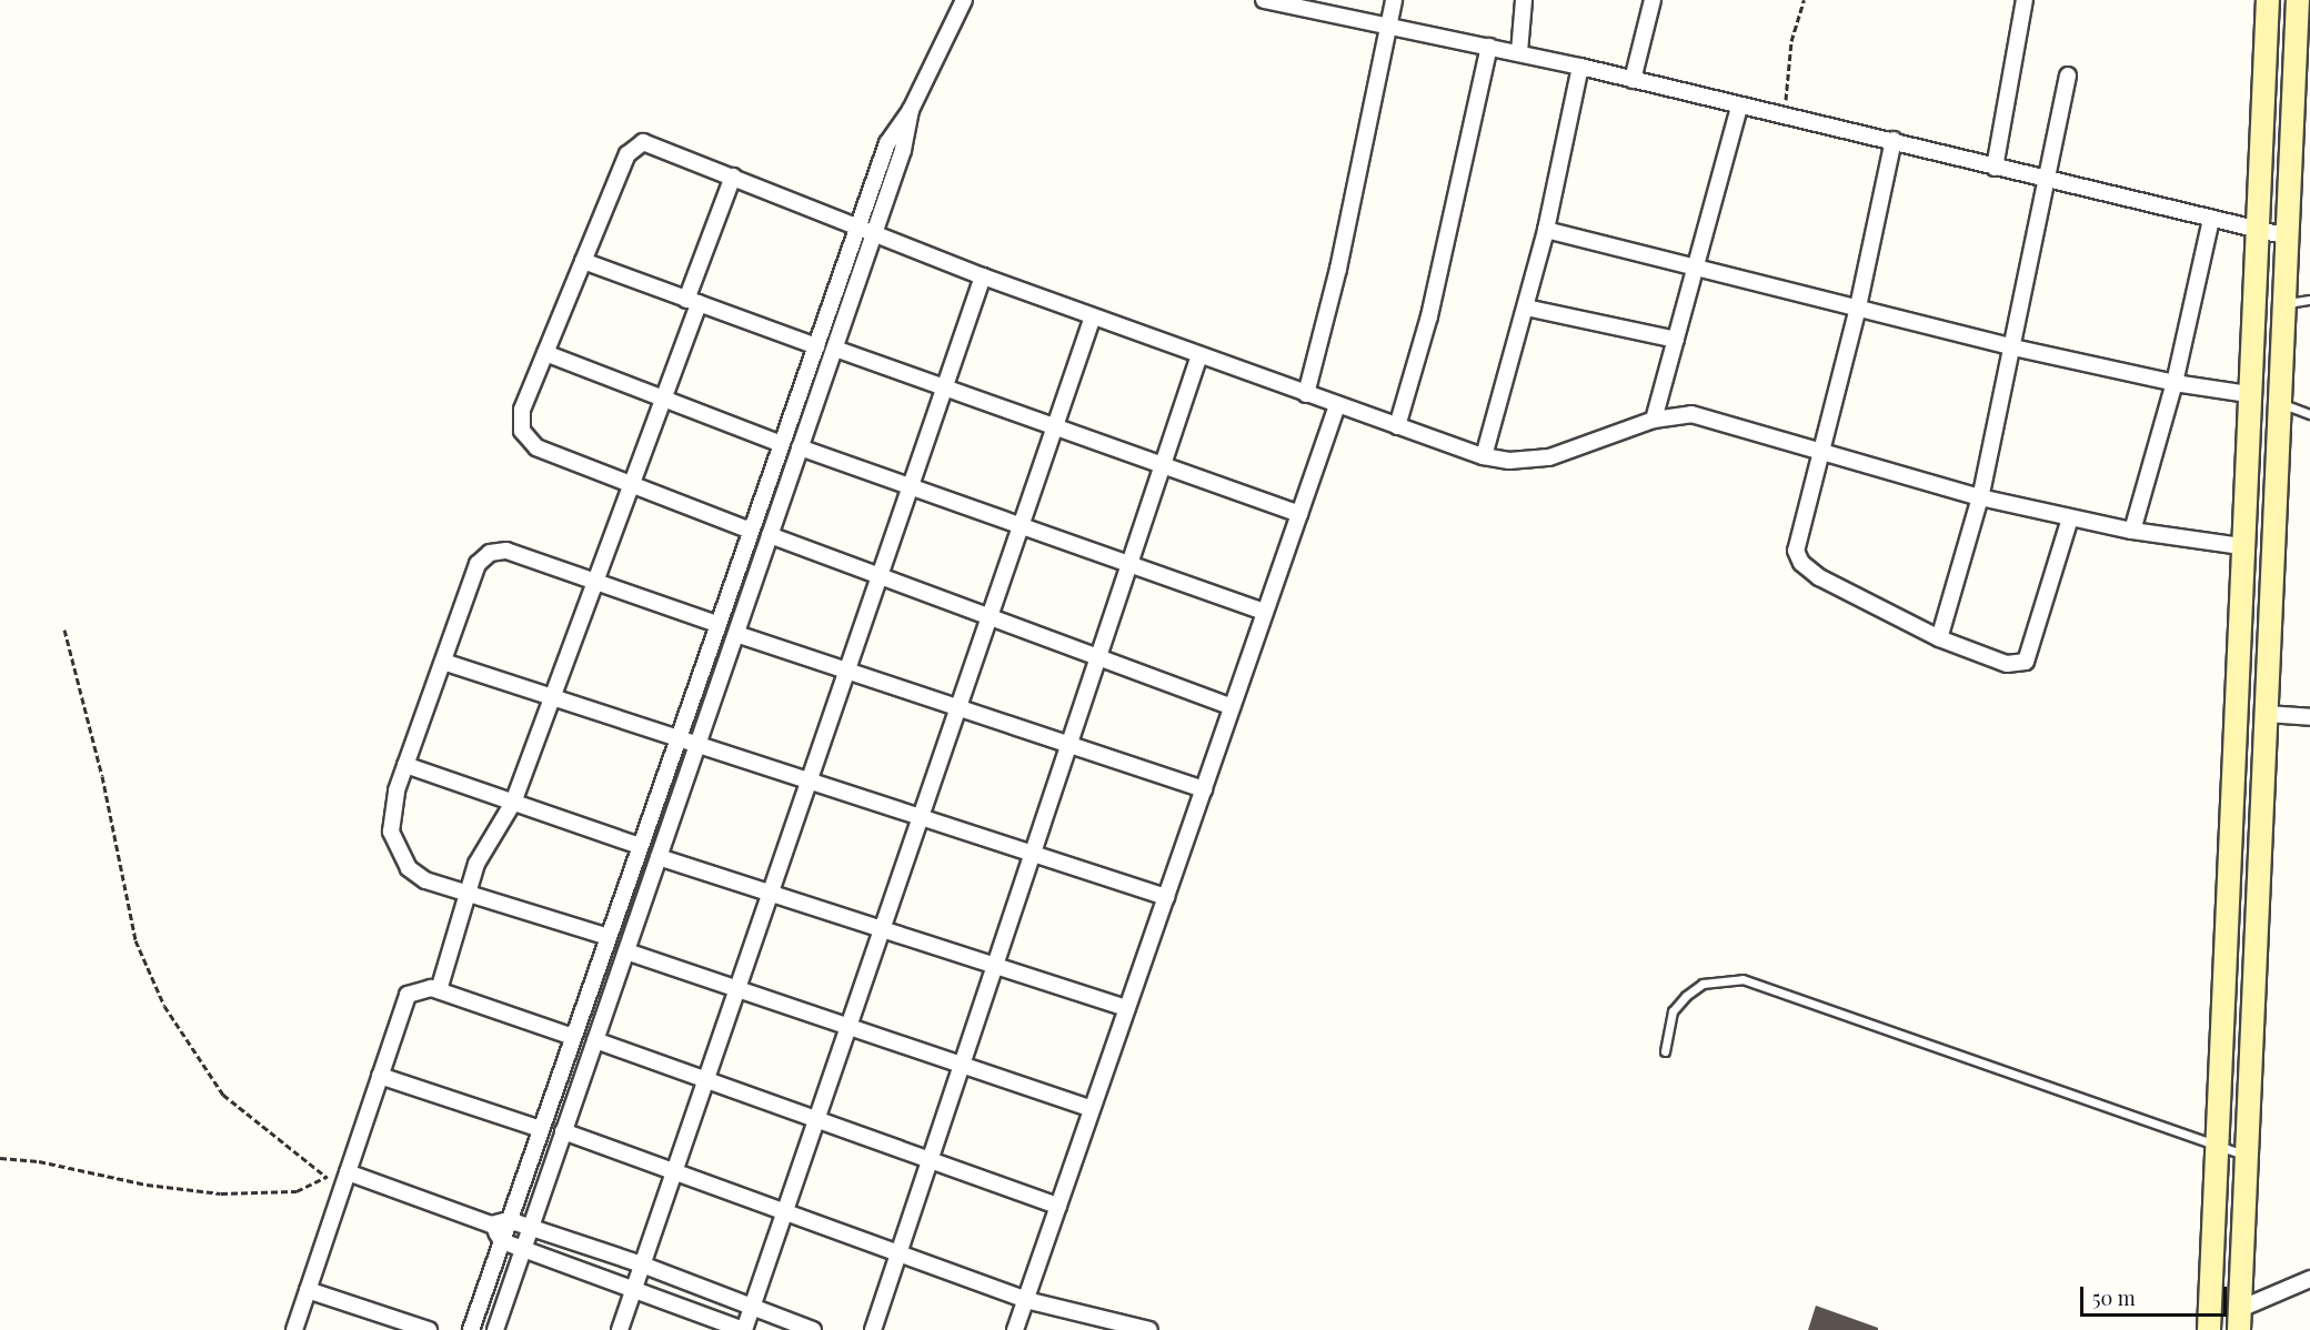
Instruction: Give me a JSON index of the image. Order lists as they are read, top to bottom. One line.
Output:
{"scale_bar":"50 m"}
